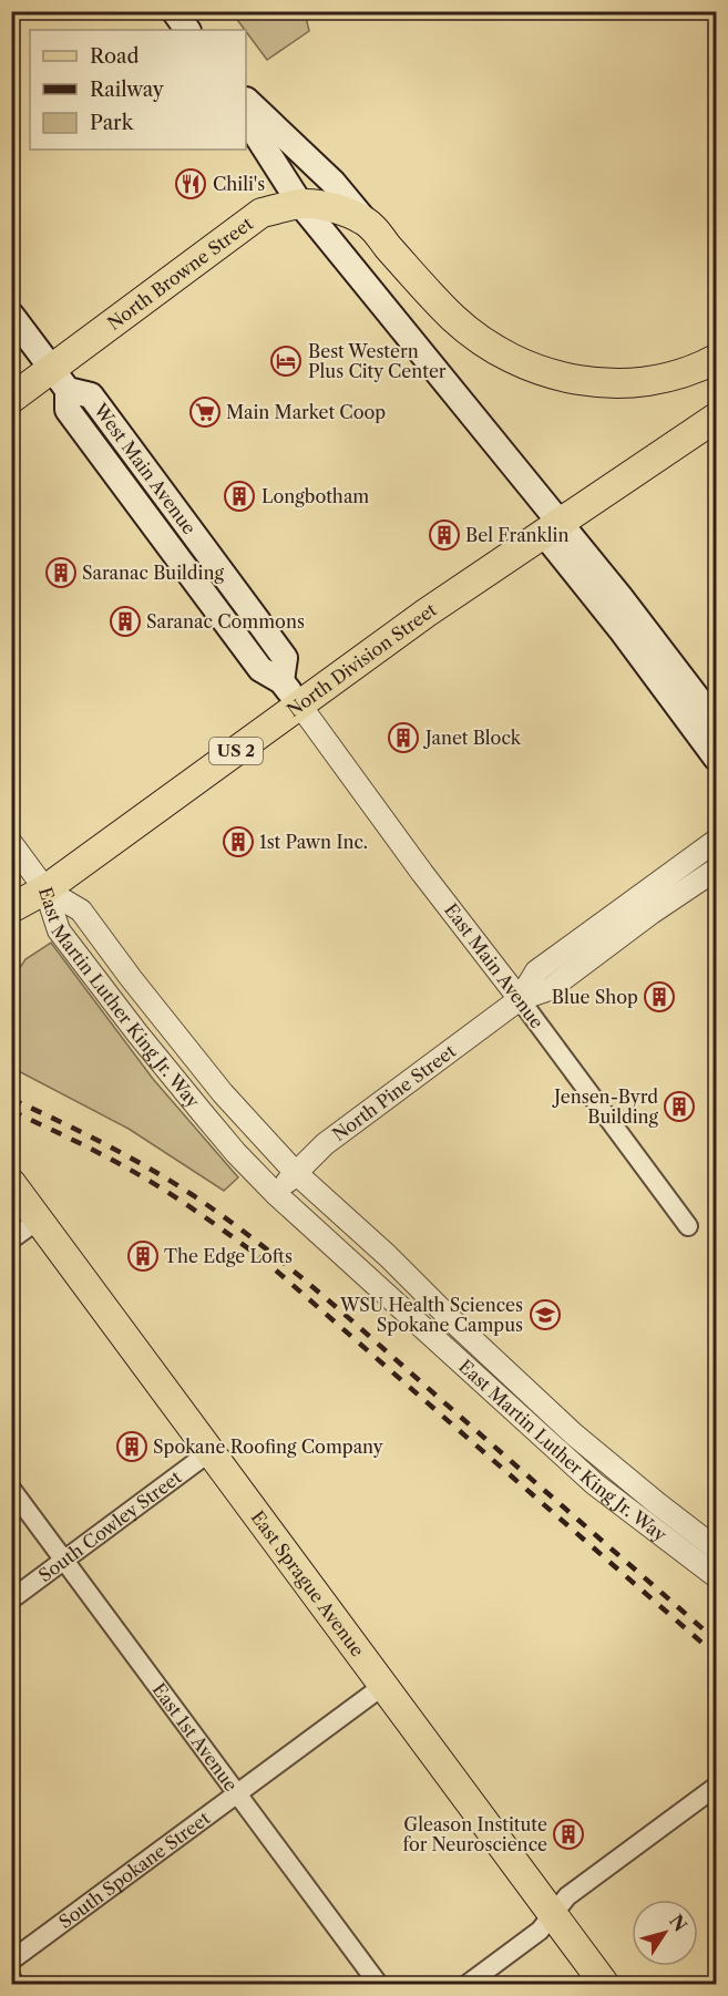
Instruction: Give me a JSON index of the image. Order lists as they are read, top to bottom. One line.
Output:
{"streets":{"main road":["North Browne Street","West Main Avenue","North Division Street","US 2","East Sprague Avenue"],"street":["East Main Avenue","East Martin Luther King Jr. Way","North Pine Street","South Cowley Street","East 1st Avenue","South Spokane Street"]},"crossings":[["North Browne Street","West Main Avenue"],["West Main Avenue","North Division Street"],["West Main Avenue","East Main Avenue"],["North Division Street","East Main Avenue"],["North Division Street","East Martin Luther King Jr. Way"],["East Main Avenue","North Pine Street"],["East Martin Luther King Jr. Way","North Pine Street"],["South Cowley Street","East Sprague Avenue"],["South Cowley Street","East 1st Avenue"],["East Sprague Avenue","South Spokane Street"],["East 1st Avenue","South Spokane Street"]],"places":{"restaurant":["Chili's"],"hotel":["Best Western Plus City Center"],"supermarket":["Main Market Coop"],"building":["Longbotham","Bel Franklin","Saranac Building","Saranac Commons","Janet Block","1st Pawn Inc.","Blue Shop","Jensen-Byrd Building","The Edge Lofts","Spokane Roofing Company","Gleason Institute for Neuroscience"],"school or university":["WSU Health Sciences Spokane Campus"]},"legend":["Road","Railway","Park"],"north":"top right"}
